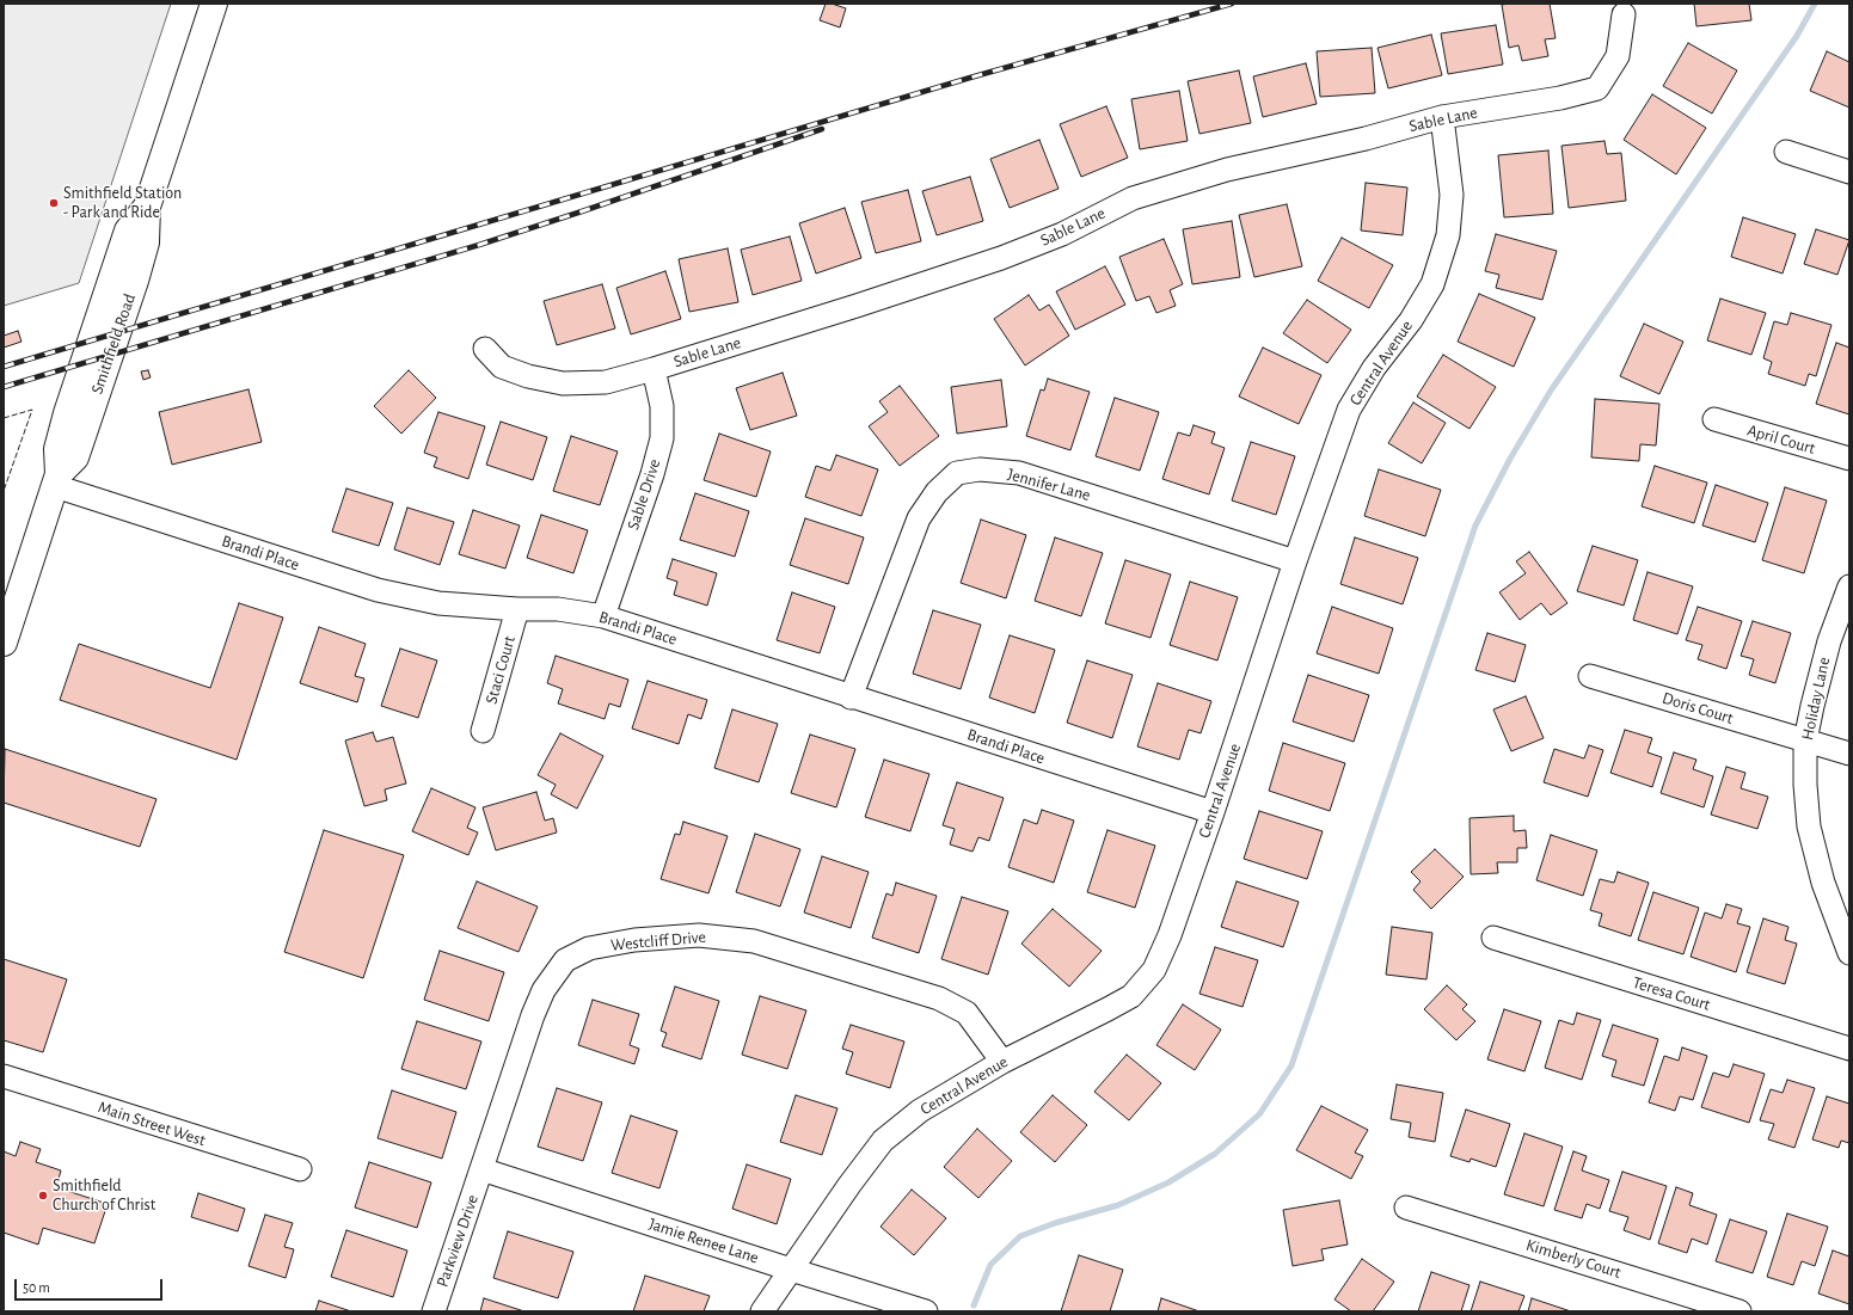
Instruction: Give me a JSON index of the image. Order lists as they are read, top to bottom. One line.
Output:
{"streets":{"main road":["Smithfield Road"],"street":["Sable Lane","Central Avenue","April Court","Jennifer Lane","Sable Drive","Brandi Place","Staci Court","Holiday Lane","Doris Court","Westcliff Drive","Teresa Court","Main Street West","Parkview Drive","Jamie Renee Lane","Kimberly Court"]},"crossings":[["Sable Lane","Central Avenue"],["Sable Lane","Sable Drive"],["Smithfield Road","Brandi Place"],["Central Avenue","Jennifer Lane"],["Central Avenue","Brandi Place"],["Central Avenue","Westcliff Drive"],["Central Avenue","Jamie Renee Lane"],["Jennifer Lane","Brandi Place"],["Sable Drive","Brandi Place"],["Brandi Place","Staci Court"],["Holiday Lane","Doris Court"],["Westcliff Drive","Parkview Drive"],["Westcliff Drive","Jamie Renee Lane"],["Parkview Drive","Jamie Renee Lane"]],"places":["Smithfield Station - Park and Ride","Smithfield Church of Christ"],"scale_bar":"50 m"}
